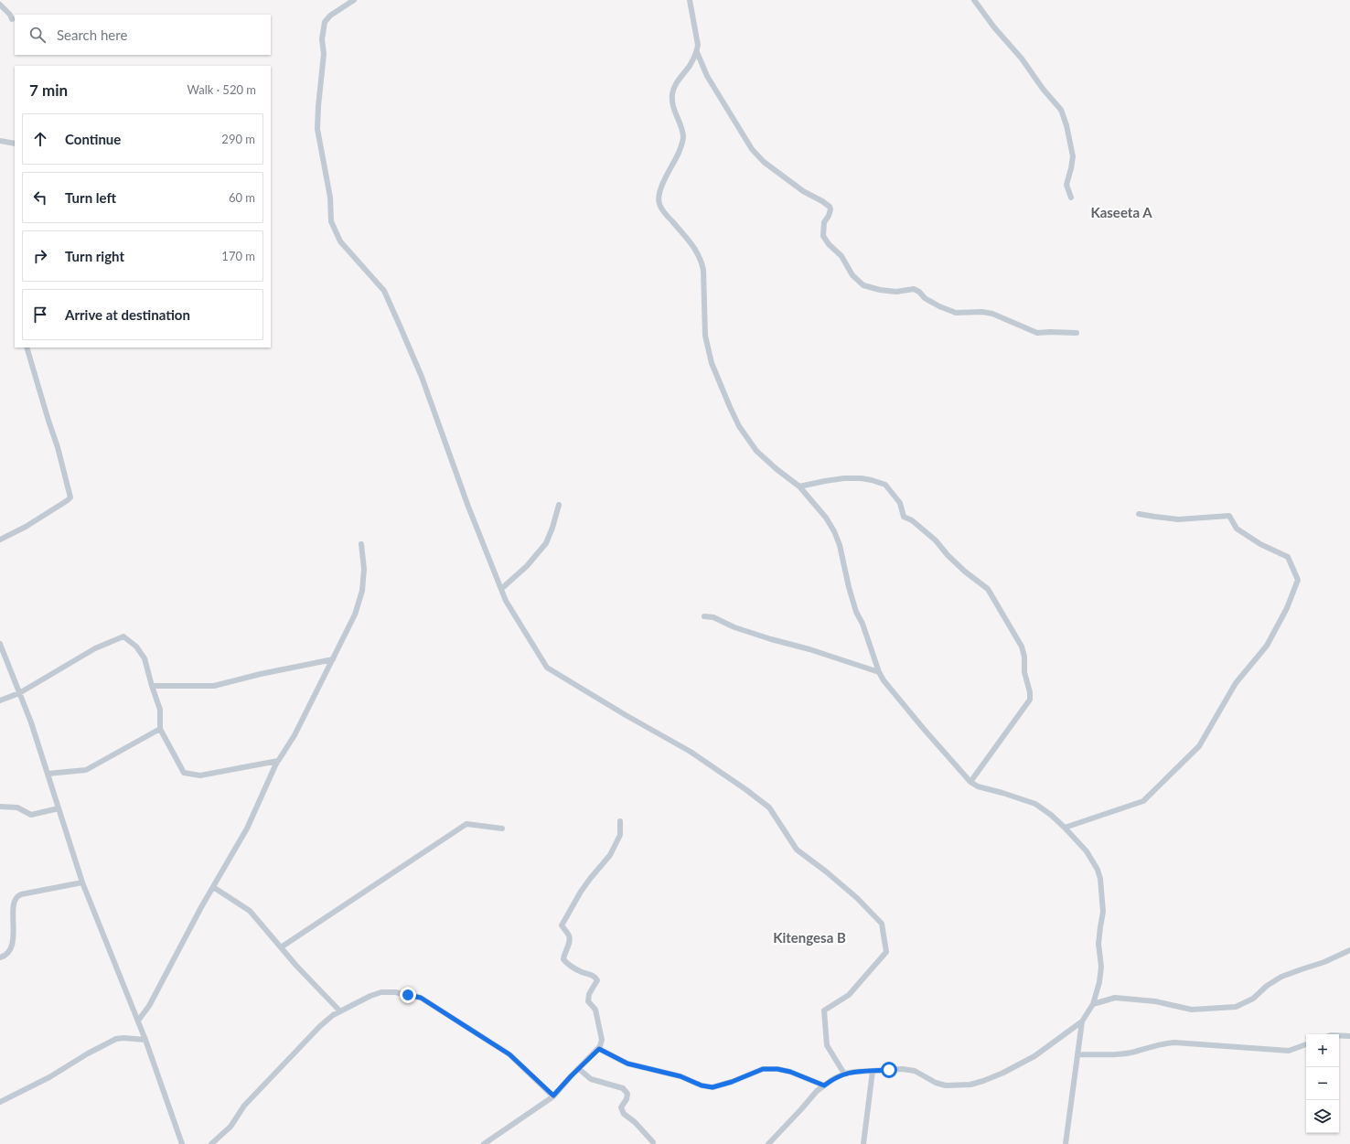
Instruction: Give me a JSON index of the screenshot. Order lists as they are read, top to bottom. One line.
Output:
{"districts":["Kaseeta A","Kitengesa B"],"page":{"search":"Search here","heading":["7 min","Walk · 520 m"],"list":[["Continue","290 m"],["Turn left","60 m"],["Turn right","170 m"],"Arrive at destination"],"map_buttons":["+","−"]}}
